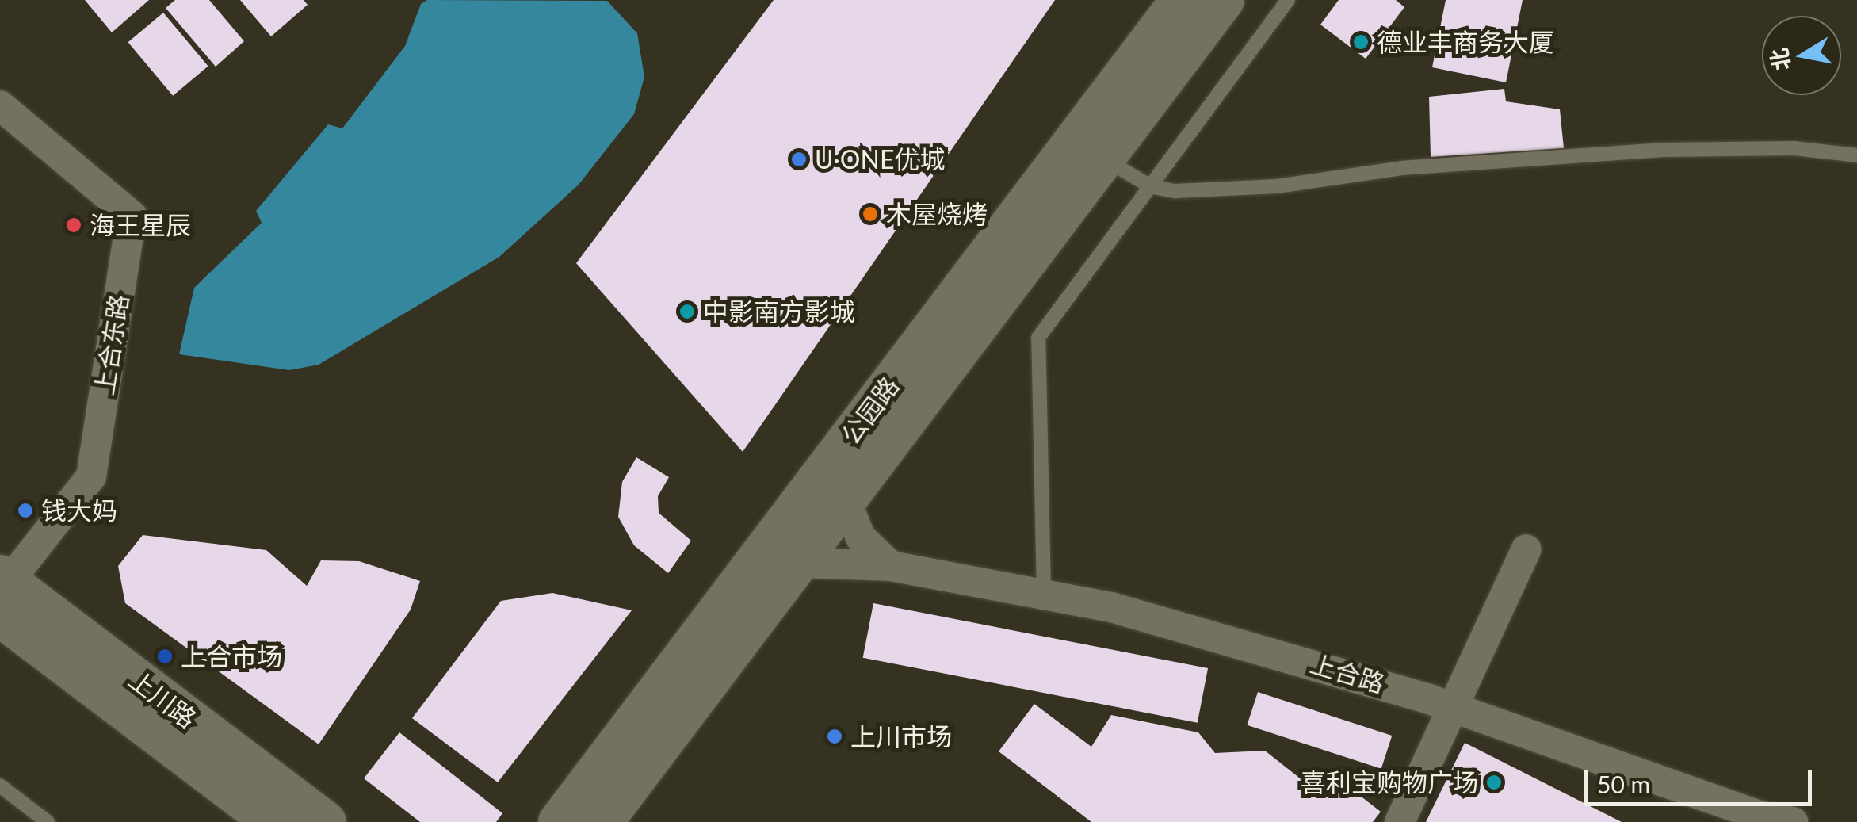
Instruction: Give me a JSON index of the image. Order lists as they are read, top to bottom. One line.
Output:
{"streets":{"main road":["公园路","上川路"],"street":["上合东路","上合路"]},"crossings":[["上合东路","上川路"],["公园路","上合路"]],"places":["德业丰商务大厦","U·ONE优城","木屋烧烤","海王星辰","中影南方影城","钱大妈","上合市场","上川市场","喜利宝购物广场"],"scale_bar":"50 m","north":"left"}
